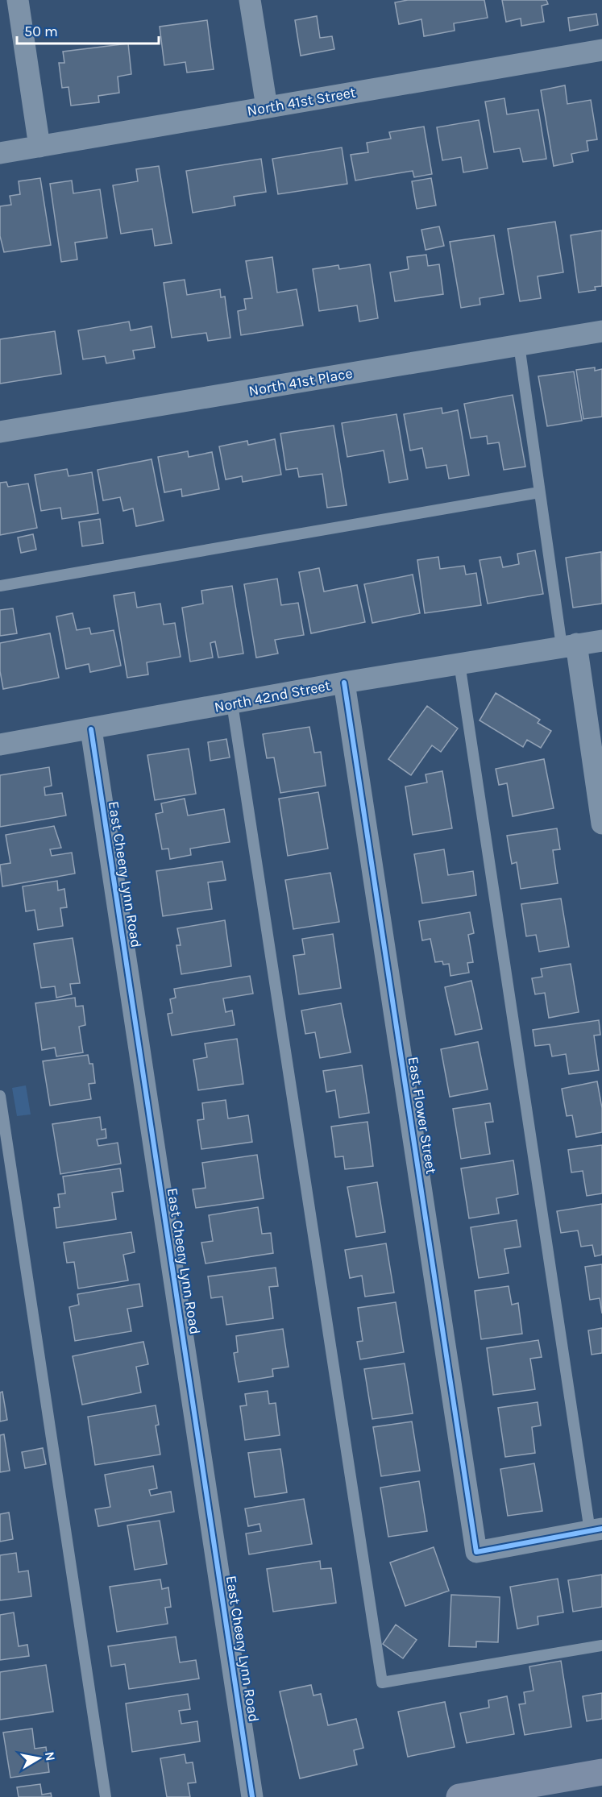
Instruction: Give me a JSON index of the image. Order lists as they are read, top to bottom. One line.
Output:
{"streets":{"street":["North 41st Street","North 41st Place","North 42nd Street","East Cheery Lynn Road","East Flower Street"]},"crossings":[["North 42nd Street","East Cheery Lynn Road"],["North 42nd Street","East Flower Street"]],"scale_bar":"50 m","north":"right"}
